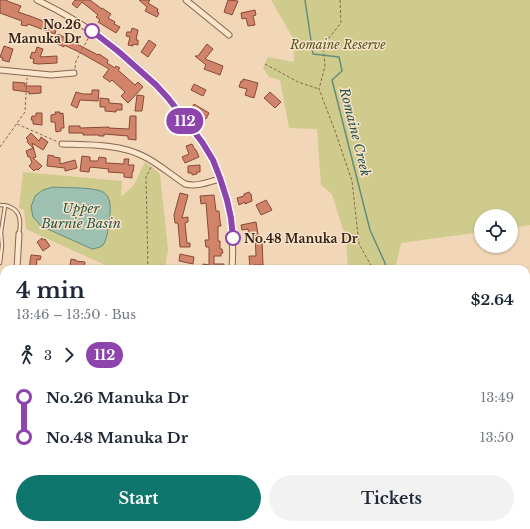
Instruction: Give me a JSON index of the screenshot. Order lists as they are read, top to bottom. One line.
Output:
{"water":["Romaine Creek","Upper Burnie Basin"],"parks":["Romaine Reserve"],"places":["No.26 Manuka Dr","No.48 Manuka Dr"],"lines":["bus line 112"],"page":{"on_map":"112","heading":["4 min","13:46 – 13:50 · Bus","$2.64"],"legs":["3","112"],"list":[{"name":"No.26 Manuka Dr","value":"13:49"},{"name":"No.48 Manuka Dr","value":"13:50"}],"buttons":["Start","Tickets"]}}
